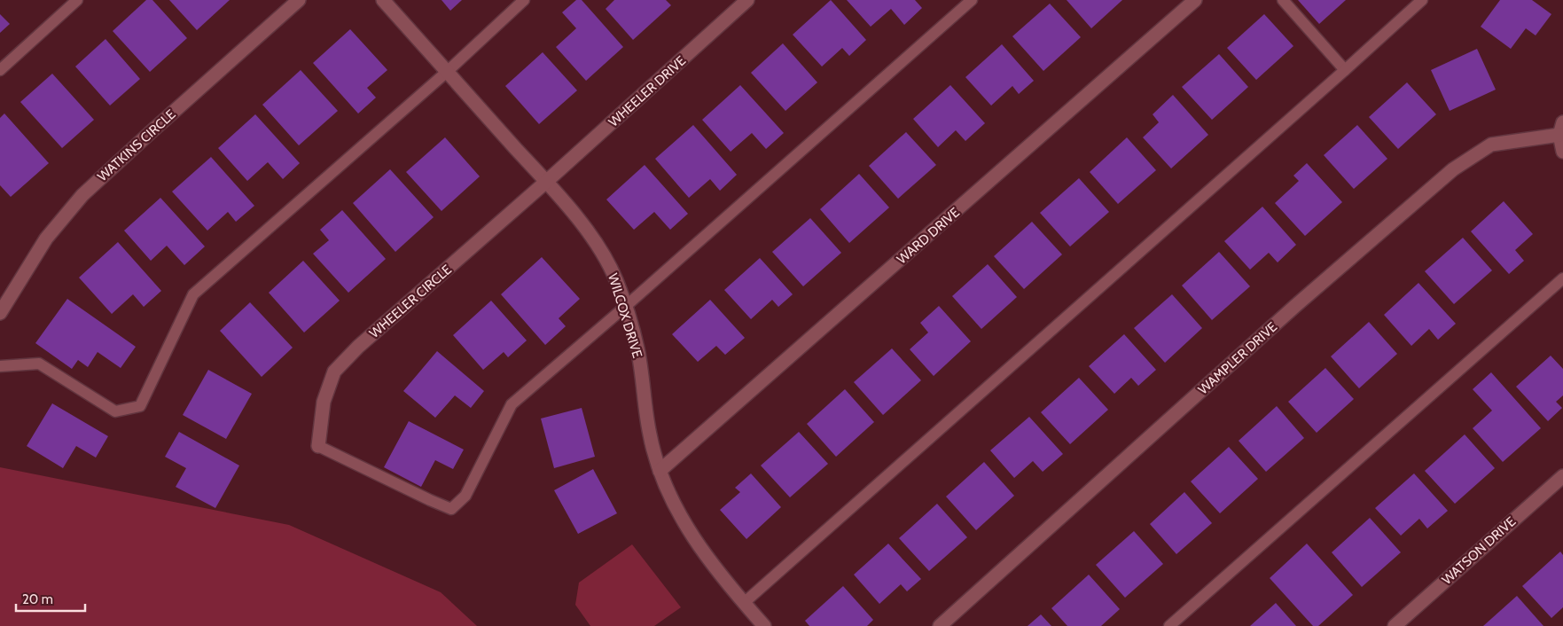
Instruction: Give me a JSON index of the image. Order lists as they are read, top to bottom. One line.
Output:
{"streets":{"street":["WHEELER DRIVE","WATKINS CIRCLE","WARD DRIVE","WHEELER CIRCLE","WILCOX DRIVE","WAMPLER DRIVE","WATSON DRIVE"]},"crossings":[["WHEELER DRIVE","WHEELER CIRCLE"],["WHEELER DRIVE","WILCOX DRIVE"],["WARD DRIVE","WILCOX DRIVE"],["WHEELER CIRCLE","WILCOX DRIVE"]],"scale_bar":"20 m"}
